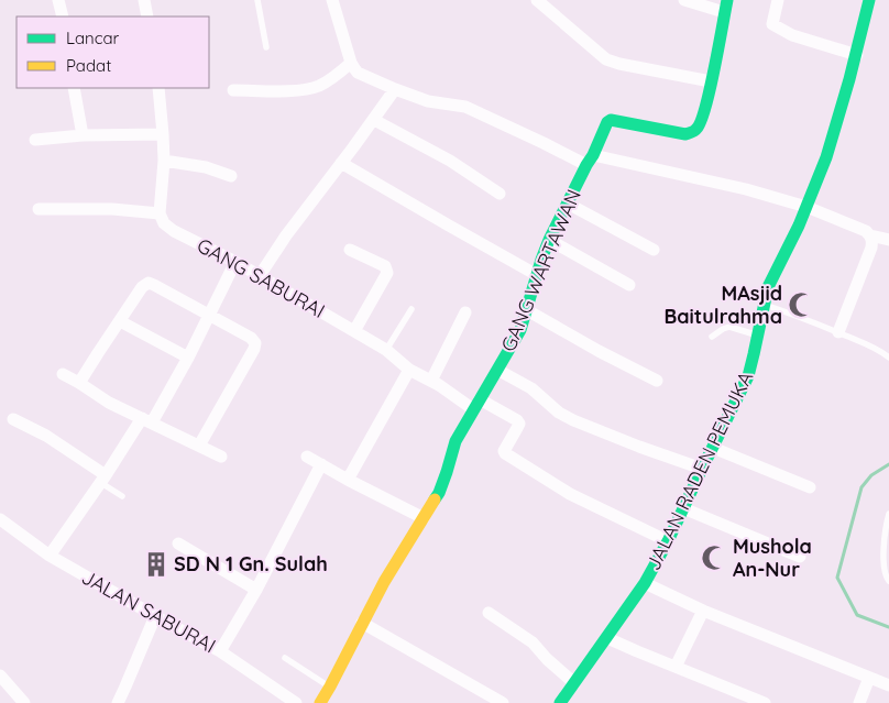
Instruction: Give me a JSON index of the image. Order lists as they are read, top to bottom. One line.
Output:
{"streets":{"street":["GANG WARTAWAN","GANG SABURAI","JALAN RADEN PEMUKA","JALAN SABURAI"]},"crossings":[["GANG WARTAWAN","GANG SABURAI"],["GANG SABURAI","JALAN RADEN PEMUKA"]],"places":{"mosque":["MAsjid Baitulrahma","Mushola An-Nur"],"building":["SD N 1 Gn. Sulah"]},"legend":["Lancar","Padat"]}
